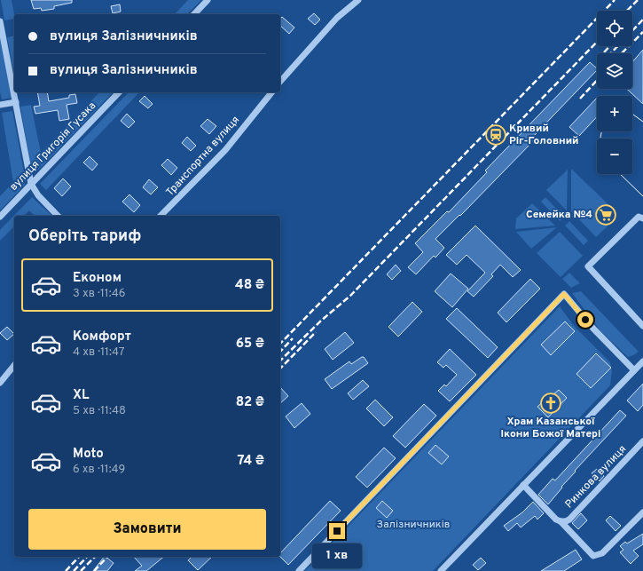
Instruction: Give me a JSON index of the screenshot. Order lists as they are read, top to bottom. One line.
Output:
{"streets":{"street":["вулиця Григорія Гусака","Транспортна вулиця","Ринкова вулиця"]},"parks":["Залізничників"],"places":{"station":["Кривий Ріг-Головний"],"supermarket":["Семейка №4"],"church":["Храм Казанської Ікони Божої Матері"]},"page":{"map_buttons":["+","−"],"banner":["вулиця Залізничників","вулиця Залізничників"],"heading":"Оберіть тариф","list":[{"name":"Економ","note":"3 хв · 11:46","value":"48 ₴"},{"name":"Комфорт","note":"4 хв · 11:47","value":"65 ₴"},{"name":"XL","note":"5 хв · 11:48","value":"82 ₴"},{"name":"Moto","note":"6 хв · 11:49","value":"74 ₴"}],"buttons":"Замовити","bubble":"1 хв"}}
